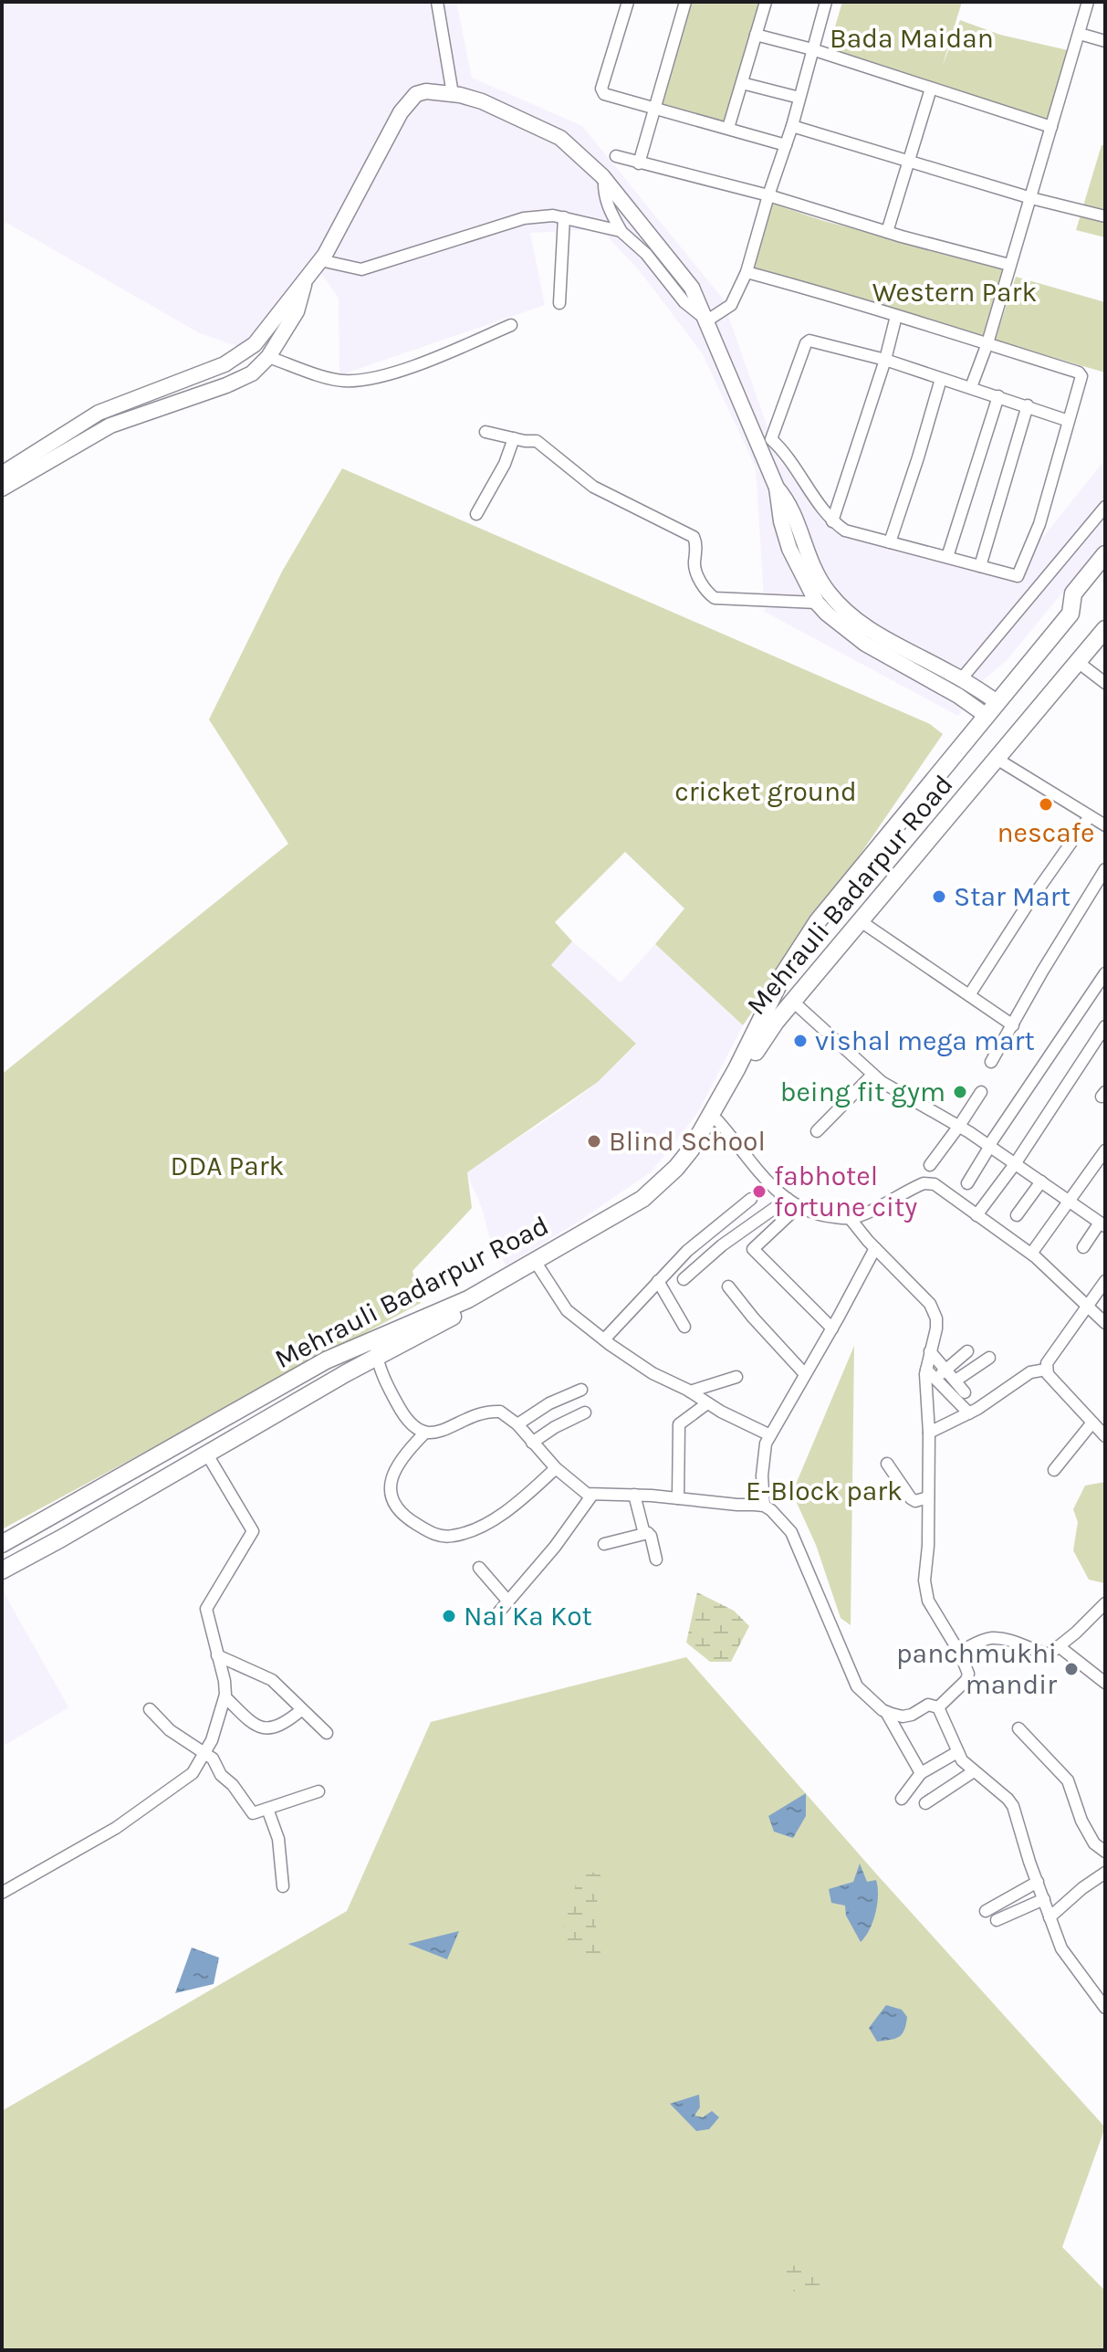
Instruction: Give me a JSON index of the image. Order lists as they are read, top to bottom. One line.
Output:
{"streets":{"main road":["Mehrauli Badarpur Road"]},"parks":["Bada Maidan","Western Park","cricket ground","DDA Park","E-Block park"],"places":["nescafe","Star Mart","vishal mega mart","being fit gym","Blind School","fabhotel fortune city","Nai Ka Kot","panchmukhi mandir"]}
